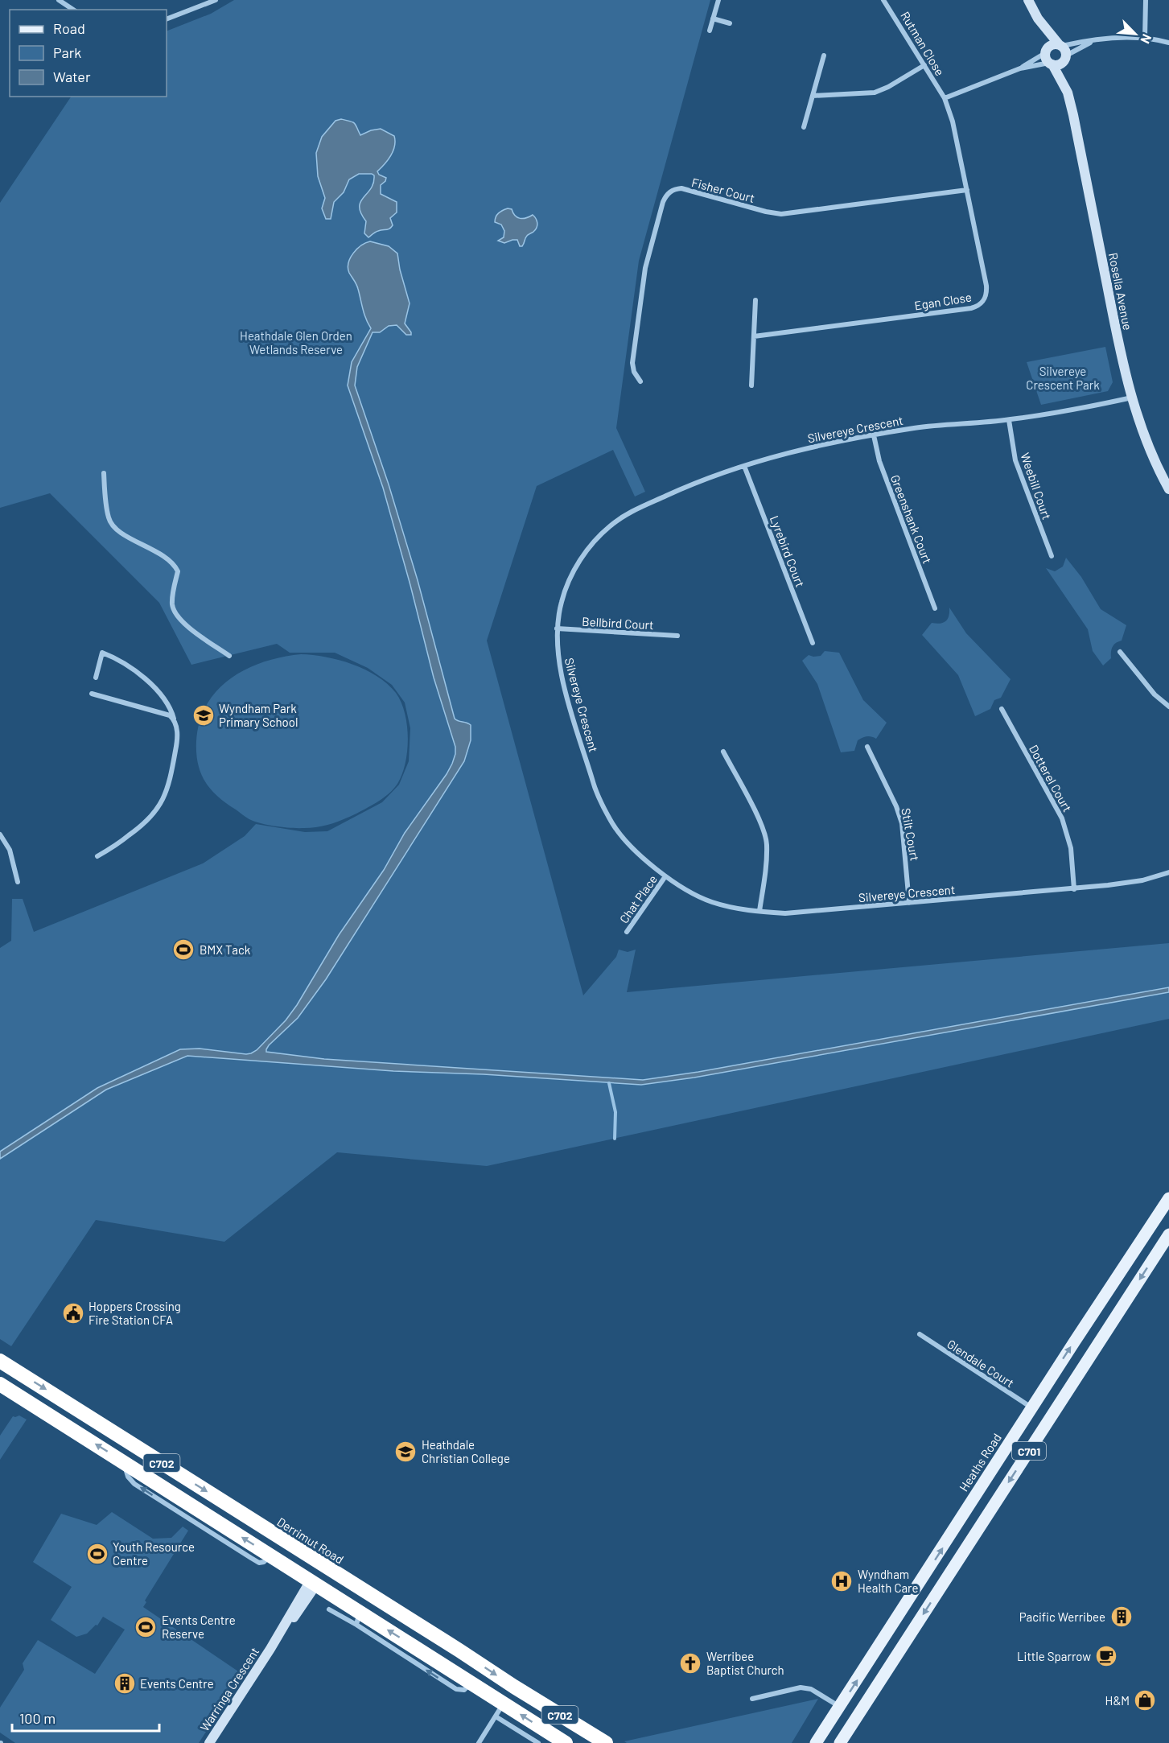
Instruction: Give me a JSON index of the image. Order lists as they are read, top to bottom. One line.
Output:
{"streets":{"highway":["C702","Derrimut Road"],"main road":["C701","Heaths Road"],"street":["Rutman Close","Fisher Court","Rosella Avenue","Egan Close","Silvereye Crescent","Weebill Court","Greenshank Court","Lyrebird Court","Bellbird Court","Dotterel Court","Stilt Court","Chat Place","Glendale Court","Warringa Crescent"]},"crossings":[["Rutman Close","Egan Close"],["Fisher Court","Egan Close"],["Rosella Avenue","Silvereye Crescent"],["Silvereye Crescent","Weebill Court"],["Silvereye Crescent","Greenshank Court"],["Silvereye Crescent","Lyrebird Court"],["Silvereye Crescent","Bellbird Court"],["Silvereye Crescent","Dotterel Court"],["Silvereye Crescent","Stilt Court"],["Silvereye Crescent","Chat Place"],["Glendale Court","Heaths Road"],["C702","Warringa Crescent"]],"parks":["Heathdale Glen Orden Wetlands Reserve","Silvereye Crescent Park"],"places":{"school or university":["Wyndham Park Primary School","Heathdale Christian College"],"sports":["BMX Tack","Youth Resource Centre","Events Centre Reserve"],"public building":["Hoppers Crossing Fire Station CFA"],"hospital":["Wyndham Health Care"],"building":["Pacific Werribee","Events Centre"],"cafe":["Little Sparrow"],"church":["Werribee Baptist Church"],"shop":["H&M"]},"legend":["Road","Park","Water"],"scale_bar":"100 m","north":"bottom right"}
